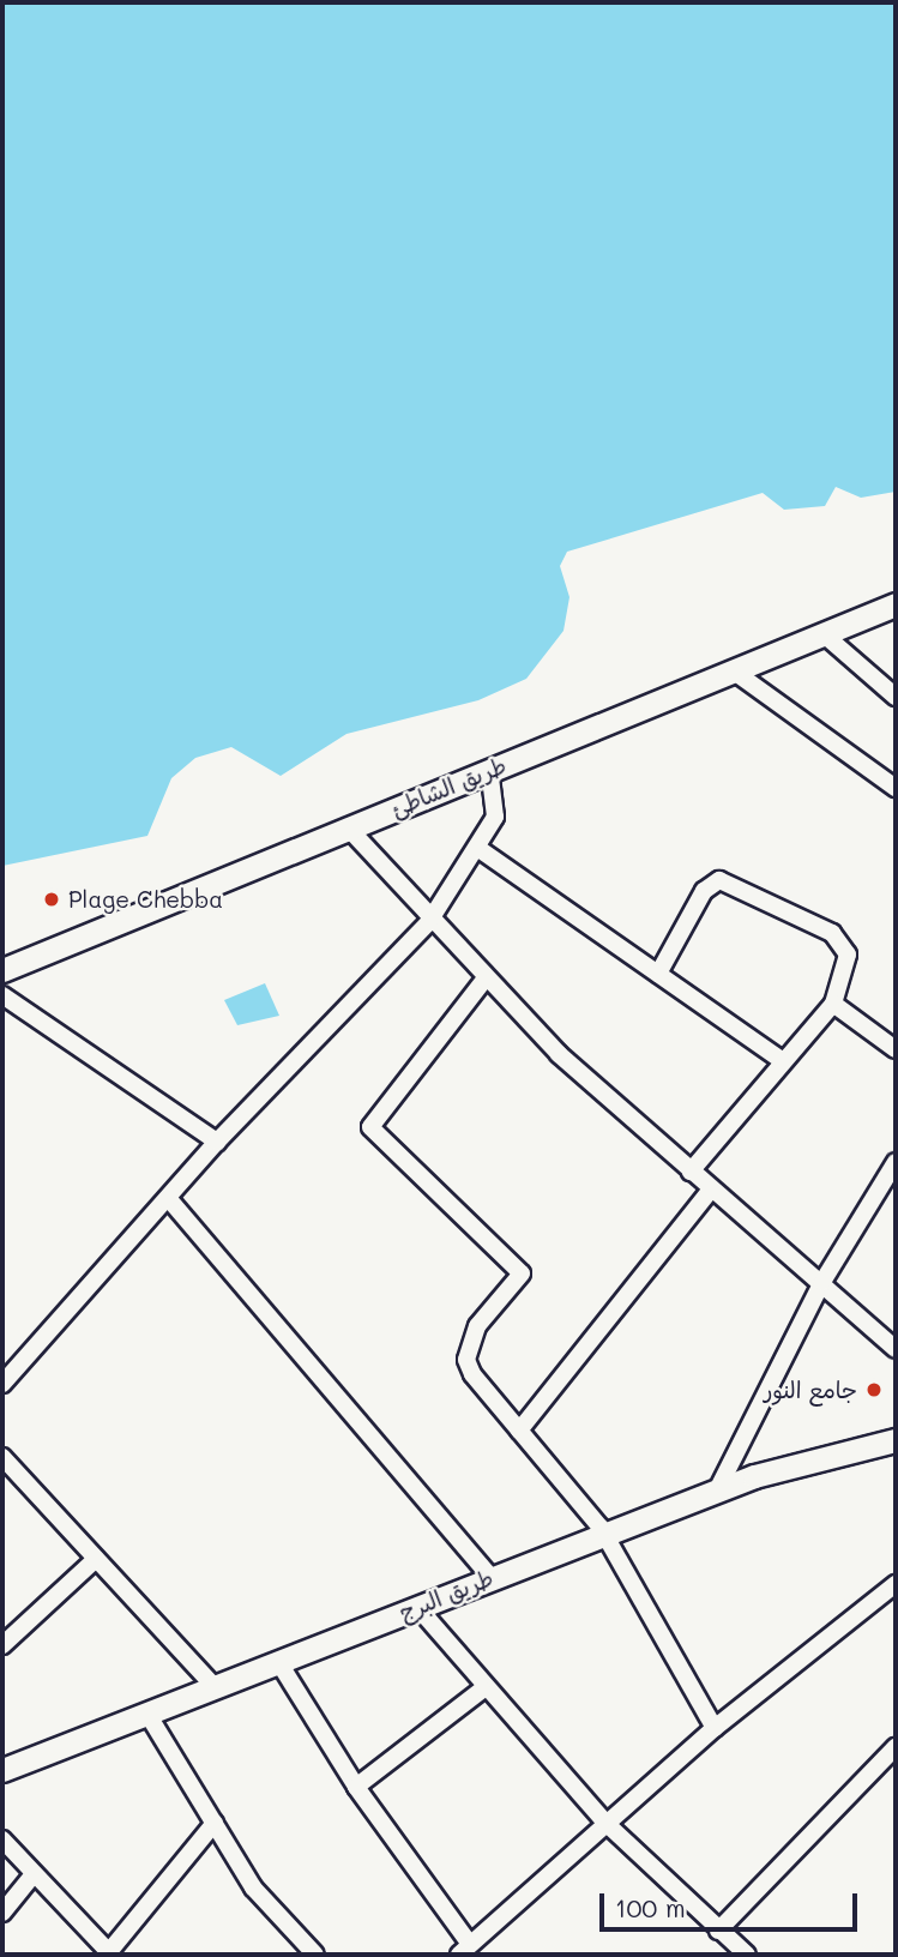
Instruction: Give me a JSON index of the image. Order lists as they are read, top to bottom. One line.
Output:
{"streets":{"main road":["طريق الشاطئ","طريق البرج"]},"places":["Plage Chebba","جامع النور"],"scale_bar":"100 m"}
